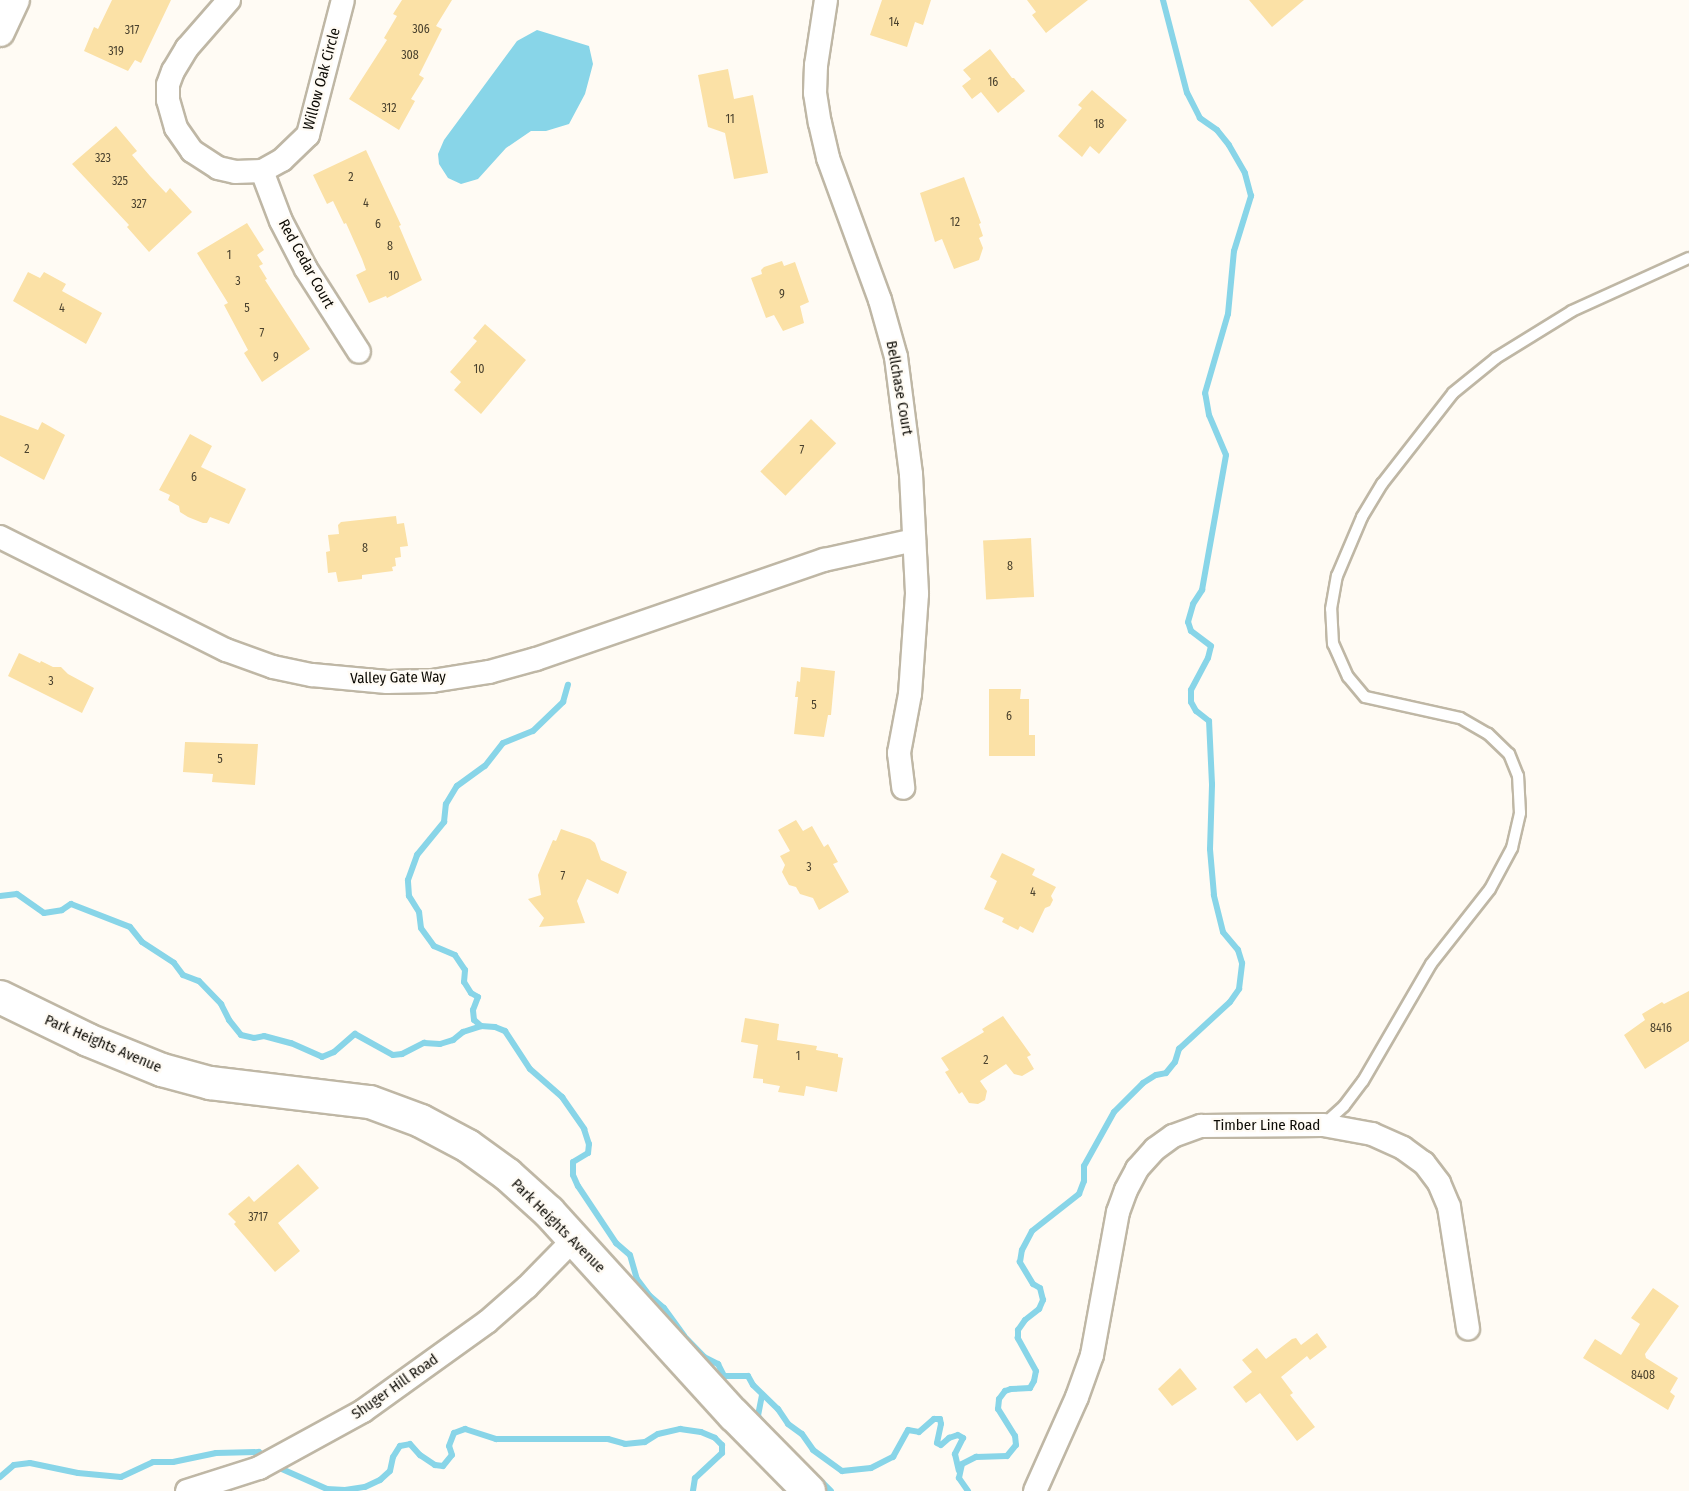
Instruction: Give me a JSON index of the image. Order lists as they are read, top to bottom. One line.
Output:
{"streets":{"main road":["Park Heights Avenue"],"street":["Willow Oak Circle","Red Cedar Court","Bellchase Court","Valley Gate Way","Timber Line Road","Shuger Hill Road"]},"crossings":[["Willow Oak Circle","Red Cedar Court"],["Bellchase Court","Valley Gate Way"],["Park Heights Avenue","Shuger Hill Road"]],"house_numbers":["14","306","317","319","308","16","312","11","18","323","2","325","4","327","12","6","8","1","10","3","9","4","5","7","9","10","2","7","6","8","8","3","5","6","5","3","7","4","8416","1","2","3717","8408"]}
